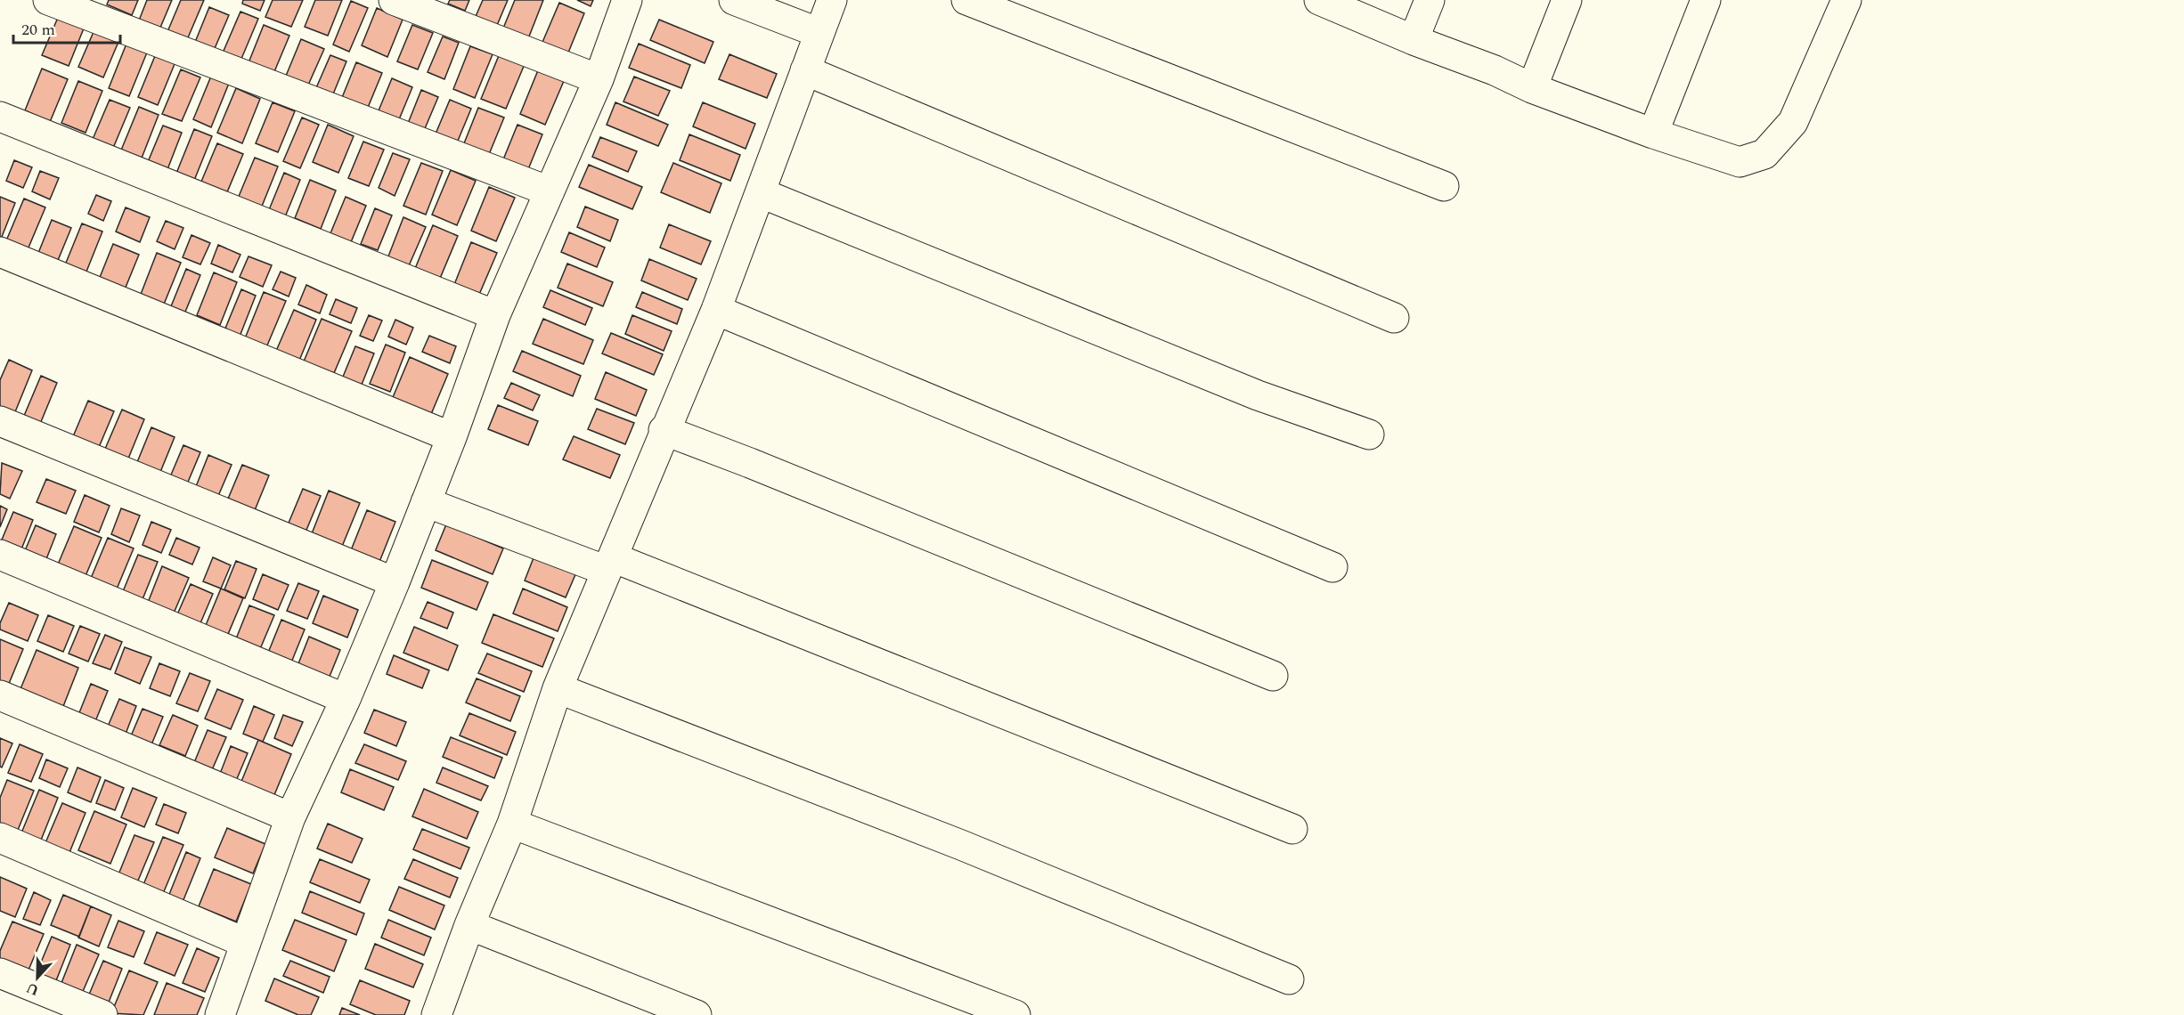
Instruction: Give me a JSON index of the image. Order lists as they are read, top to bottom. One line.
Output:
{"scale_bar":"20 m","north":"bottom"}
